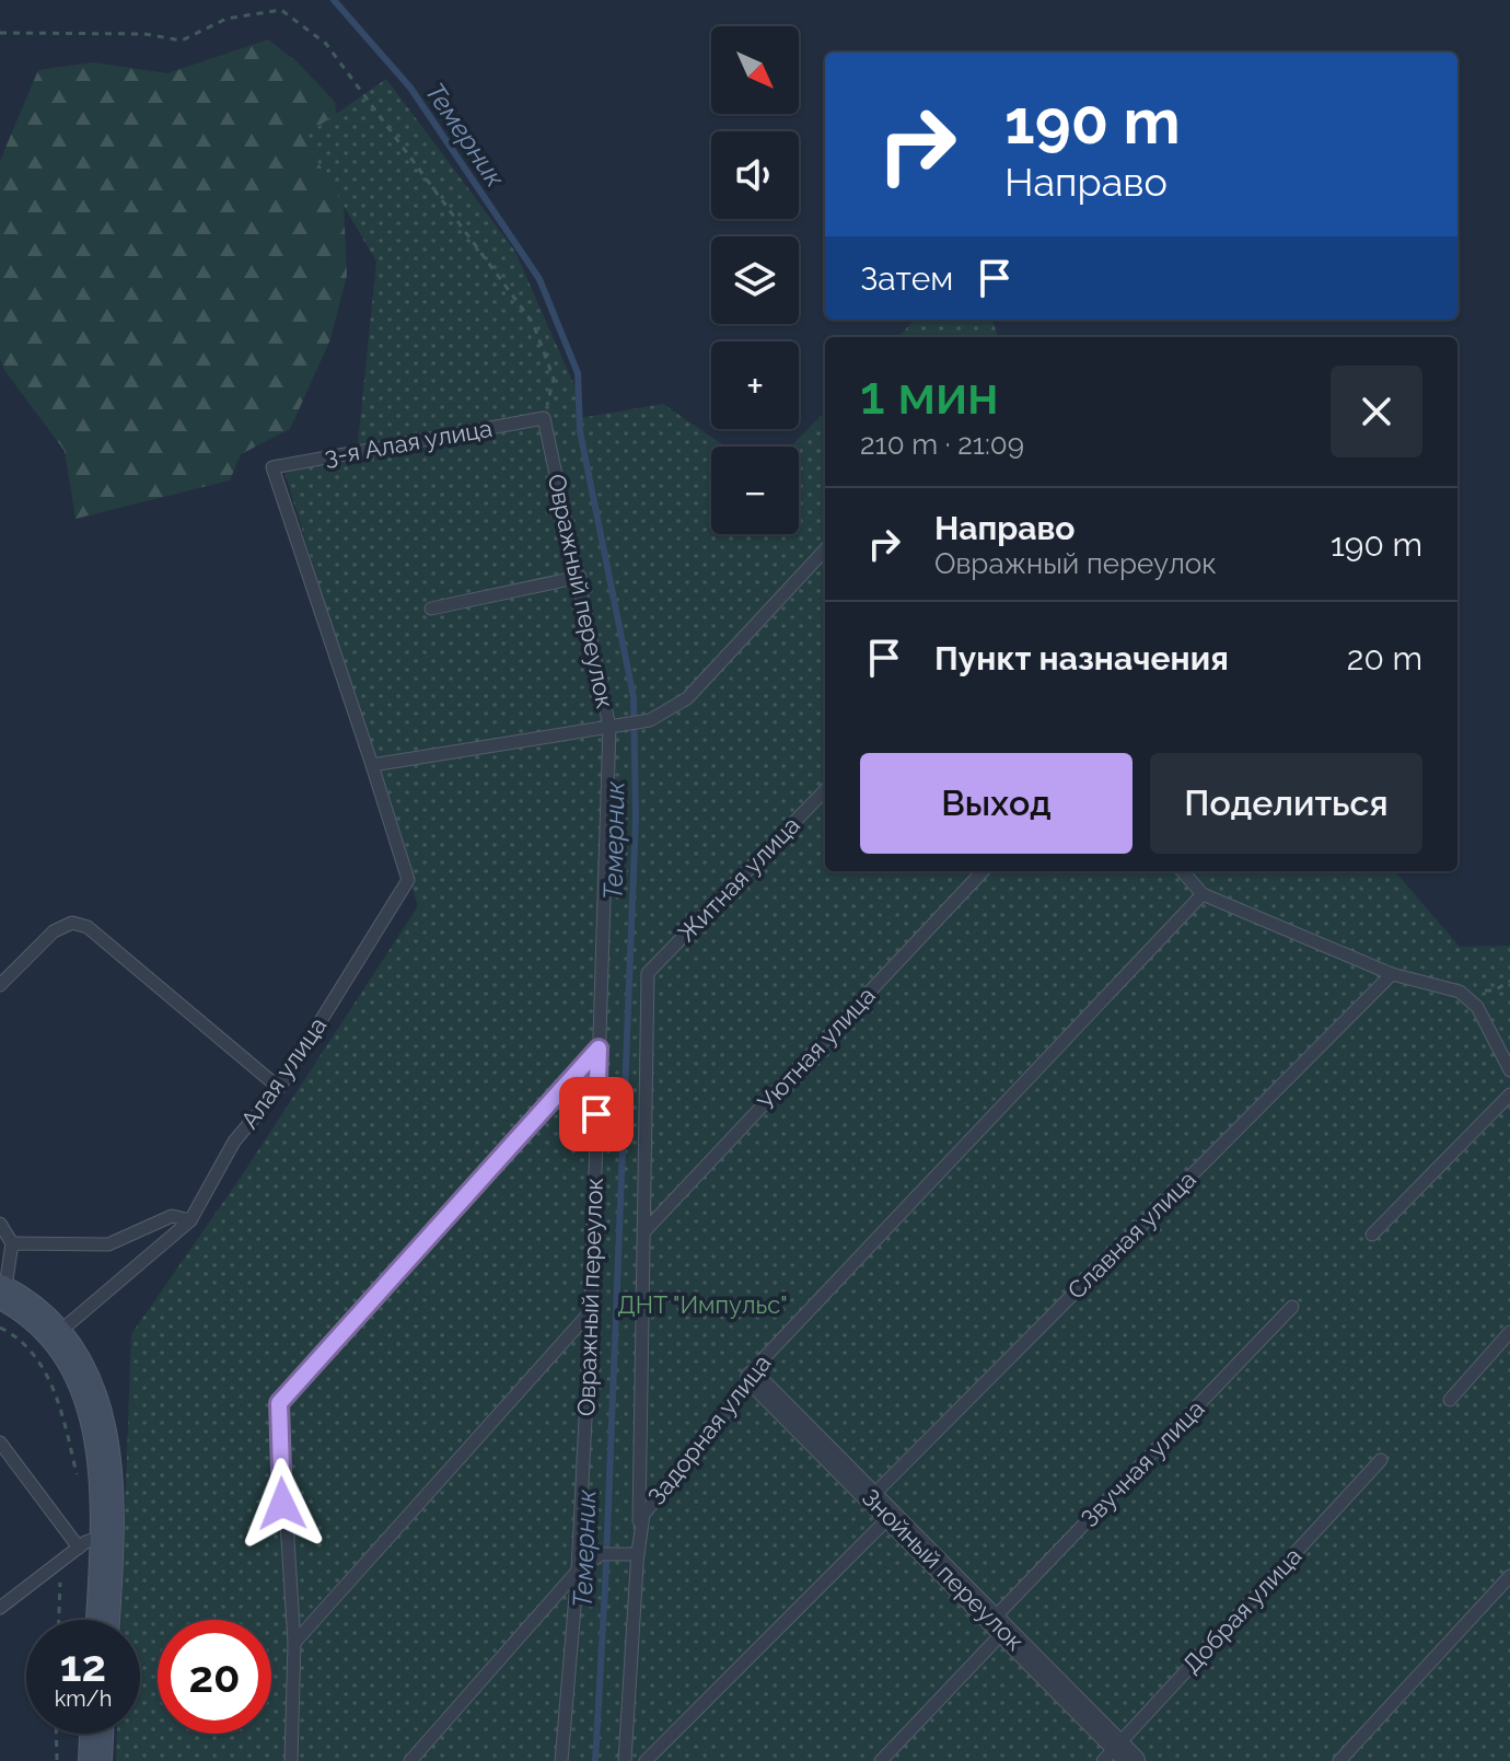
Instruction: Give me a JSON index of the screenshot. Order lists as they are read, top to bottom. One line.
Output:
{"streets":{"street":["Знойный переулок"],"lane":["3-я Алая улица","Овражный переулок","Житная улица","Уютная улица","Алая улица","Славная улица","Задорная улица","Звучная улица","Добрая улица"]},"crossings":[["3-я Алая улица","Овражный переулок"],["3-я Алая улица","Алая улица"],["Житная улица","Уютная улица"],["Славная улица","Знойный переулок"],["Задорная улица","Знойный переулок"],["Звучная улица","Знойный переулок"],["Знойный переулок","Добрая улица"]],"water":["Темерник"],"parks":["ДНТ \"Импульс\""],"north":"bottom right","page":{"map_buttons":["+","−"],"turn":["190 m","Направо"],"then":"Затем","heading":["1 мин","210 m · 21:09"],"list":[{"name":"Направо","note":"Овражный переулок","value":"190 m"},{"name":"Пункт назначения","value":"20 m"}],"buttons":["Выход","Поделиться"],"speed":"12 km/h","limit":"20"}}
